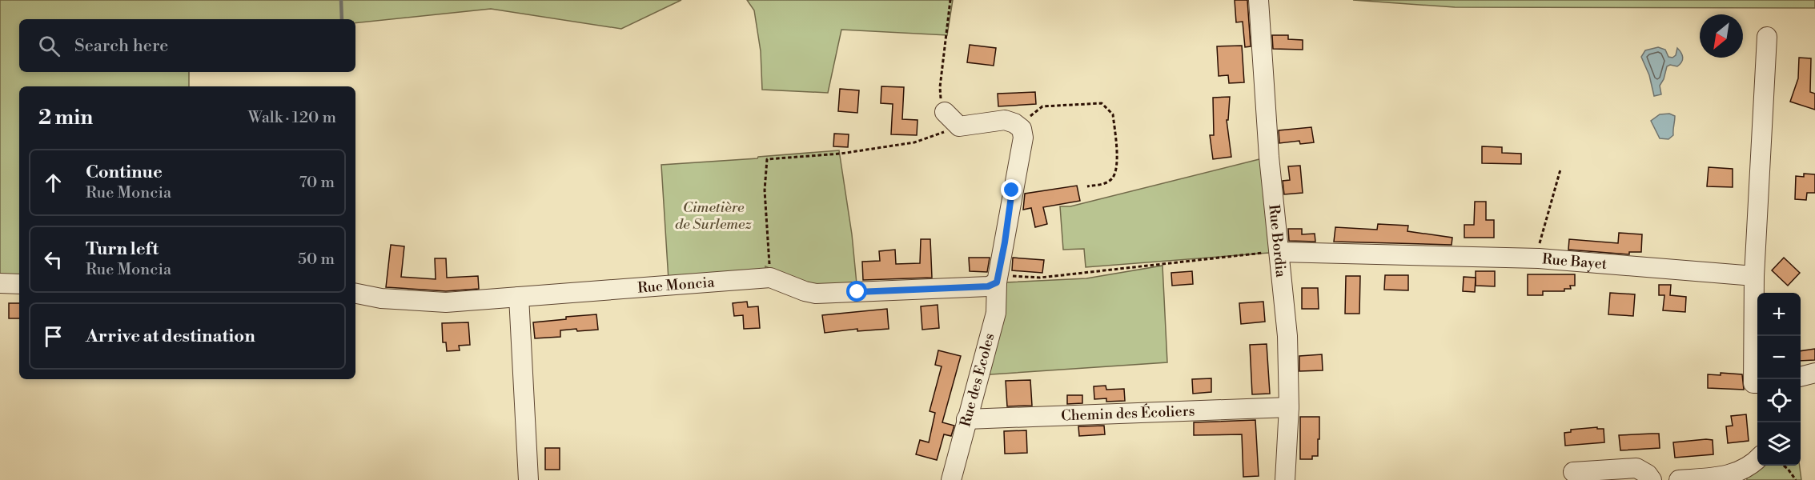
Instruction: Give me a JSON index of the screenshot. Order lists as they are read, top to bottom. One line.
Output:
{"streets":{"street":["Rue Bordia","Rue Bayet","Rue Moncia","Rue des Ecoles","Chemin des Écoliers"]},"crossings":[["Rue Bordia","Rue Bayet"],["Rue Bordia","Chemin des Écoliers"],["Rue Moncia","Rue des Ecoles"],["Rue des Ecoles","Chemin des Écoliers"]],"parks":["Cimetière de Surlemez"],"north":"bottom left","page":{"search":"Search here","heading":["2 min","Walk · 120 m"],"list":[["Continue","Rue Moncia","70 m"],["Turn left","Rue Moncia","50 m"],"Arrive at destination"],"map_buttons":["+","−"]}}
